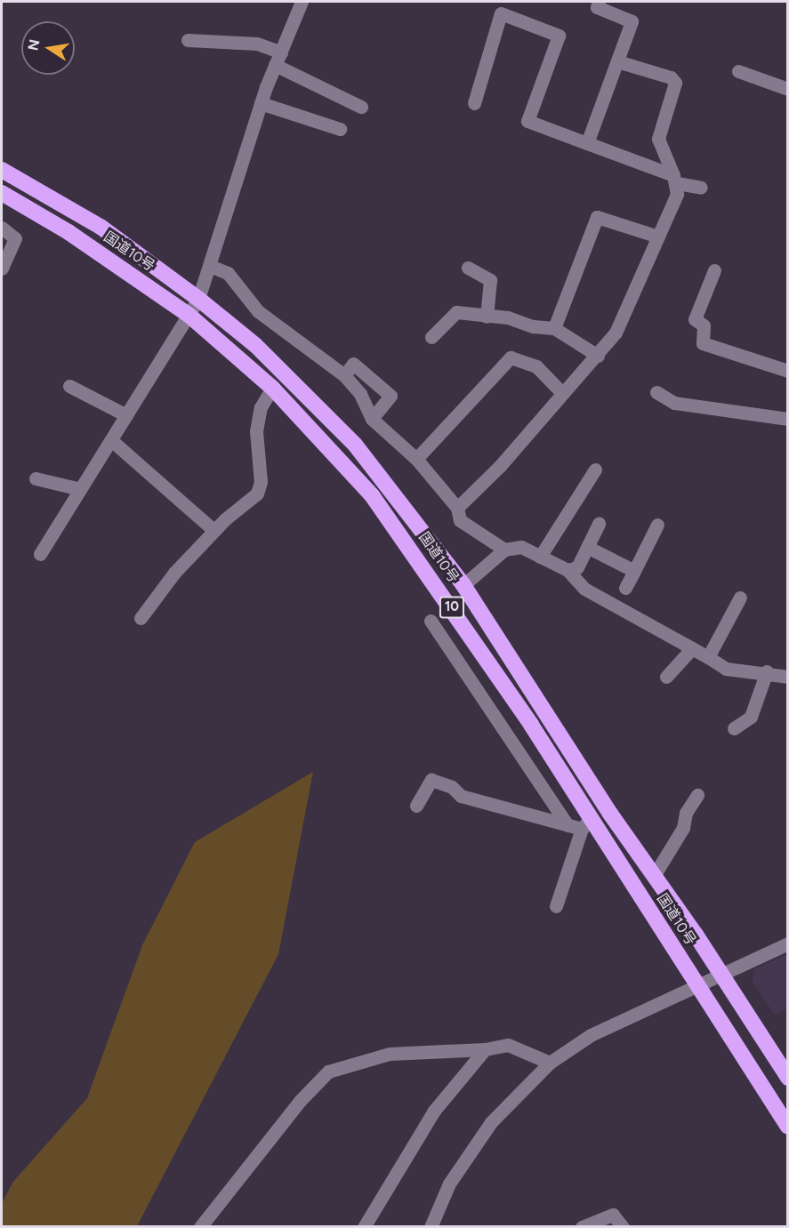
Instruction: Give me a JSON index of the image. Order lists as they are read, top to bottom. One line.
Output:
{"streets":{"highway":["国道10号","10"]},"north":"left"}
